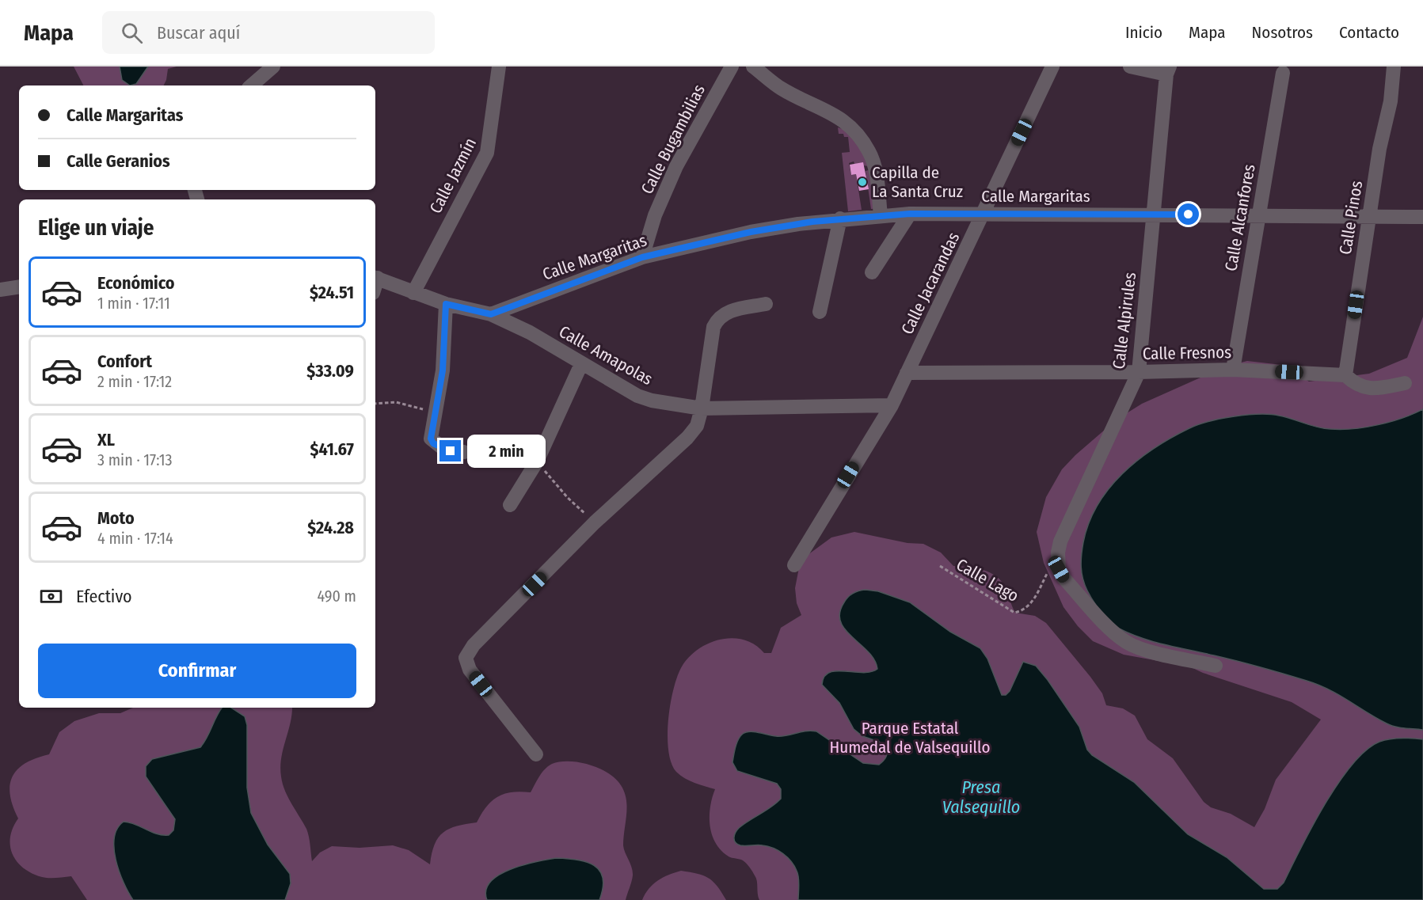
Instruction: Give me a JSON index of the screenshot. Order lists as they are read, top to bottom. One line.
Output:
{"streets":{"street":["Calle Bugambilias","Calle Jazmín","Calle Margaritas","Calle Alcanfores","Calle Pinos","Calle Jacarandas","Calle Alpirules","Calle Fresnos","Calle Amapolas"],"path":["Calle Lago"]},"crossings":[["Calle Bugambilias","Calle Margaritas"],["Calle Jazmín","Calle Amapolas"],["Calle Margaritas","Calle Alcanfores"],["Calle Margaritas","Calle Pinos"],["Calle Margaritas","Calle Jacarandas"],["Calle Margaritas","Calle Alpirules"],["Calle Margaritas","Calle Amapolas"],["Calle Alcanfores","Calle Fresnos"],["Calle Pinos","Calle Fresnos"],["Calle Jacarandas","Calle Fresnos"],["Calle Jacarandas","Calle Amapolas"],["Calle Alpirules","Calle Fresnos"],["Calle Alpirules","Calle Lago"]],"water":["Presa Valsequillo"],"parks":["Parque Estatal Humedal de Valsequillo"],"places":["Capilla de La Santa Cruz"],"page":{"header":"Mapa","search":"Buscar aquí","nav":["Inicio","Mapa","Nosotros","Contacto"],"banner":["Calle Margaritas","Calle Geranios"],"heading":"Elige un viaje","list":[{"name":"Económico","note":"1 min · 17:11","value":"$24.51"},{"name":"Confort","note":"2 min · 17:12","value":"$33.09"},{"name":"XL","note":"3 min · 17:13","value":"$41.67"},{"name":"Moto","note":"4 min · 17:14","value":"$24.28"}],"bubble":"2 min","pay":["Efectivo","490 m"],"buttons":"Confirmar"}}
